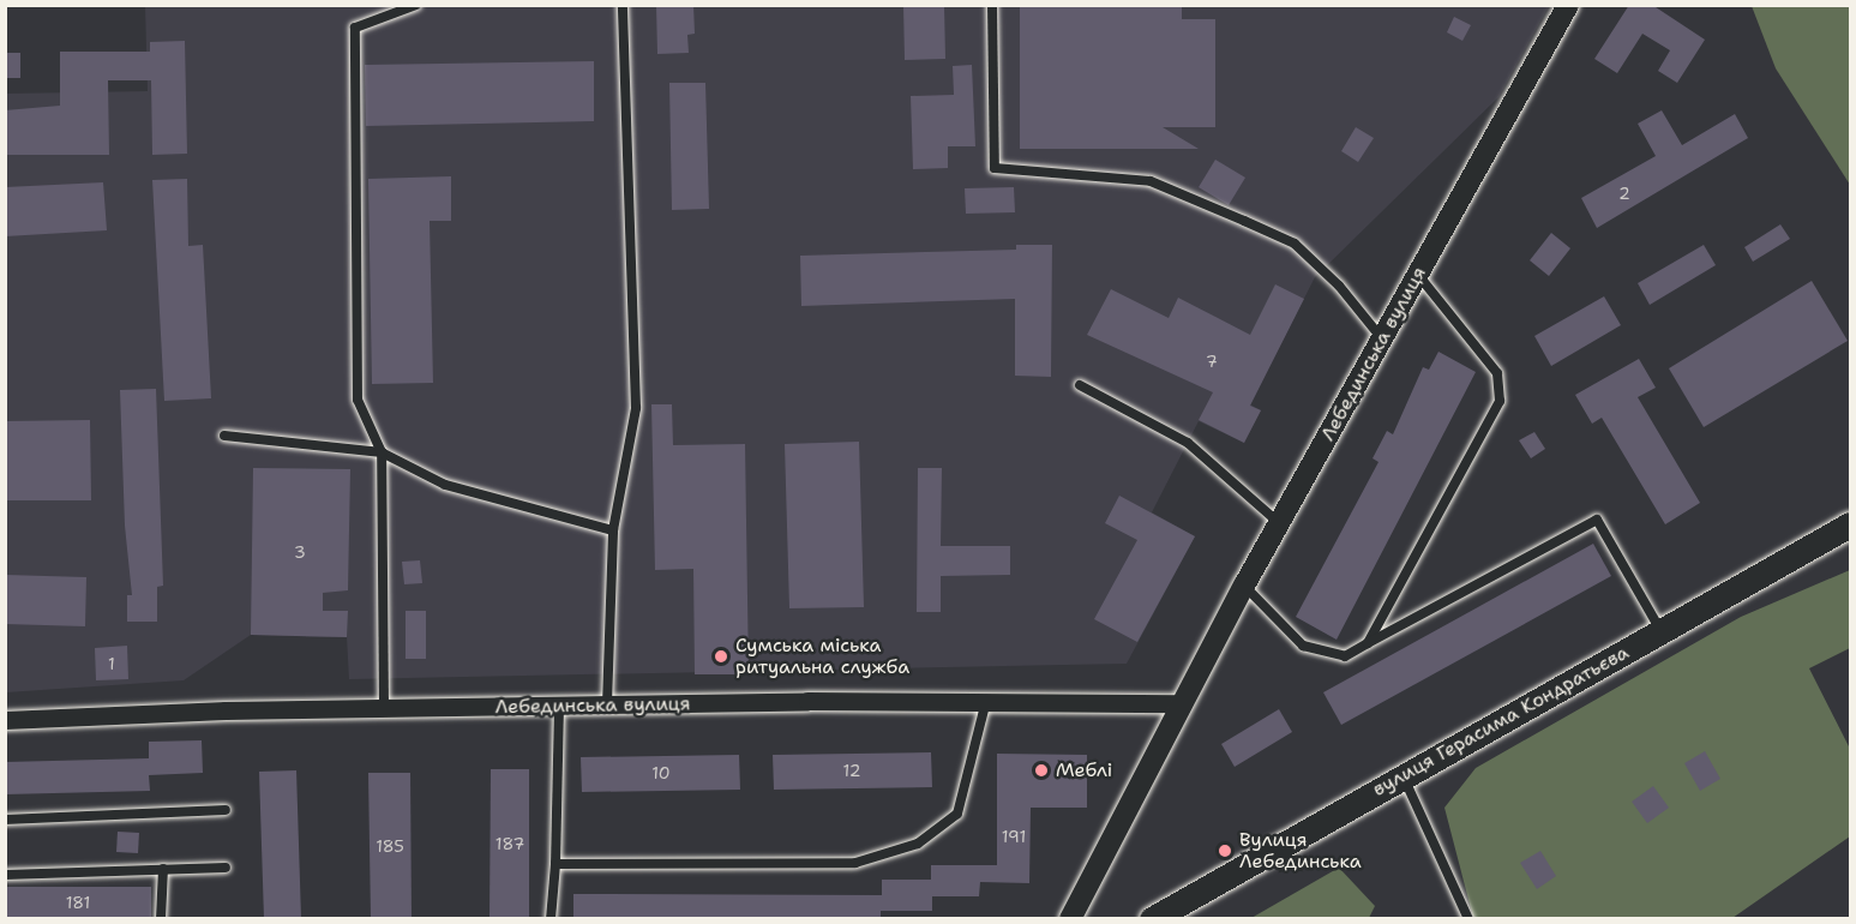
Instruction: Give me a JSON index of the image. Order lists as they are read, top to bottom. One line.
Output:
{"streets":{"main road":["вулиця Герасима Кондратьєва"],"street":["Лебединська вулиця"]},"places":["Сумська міська ритуальна служба","Меблі","Вулиця Лебединська"],"house_numbers":["2","7","3","1","12","10","191","187","185","181"]}
